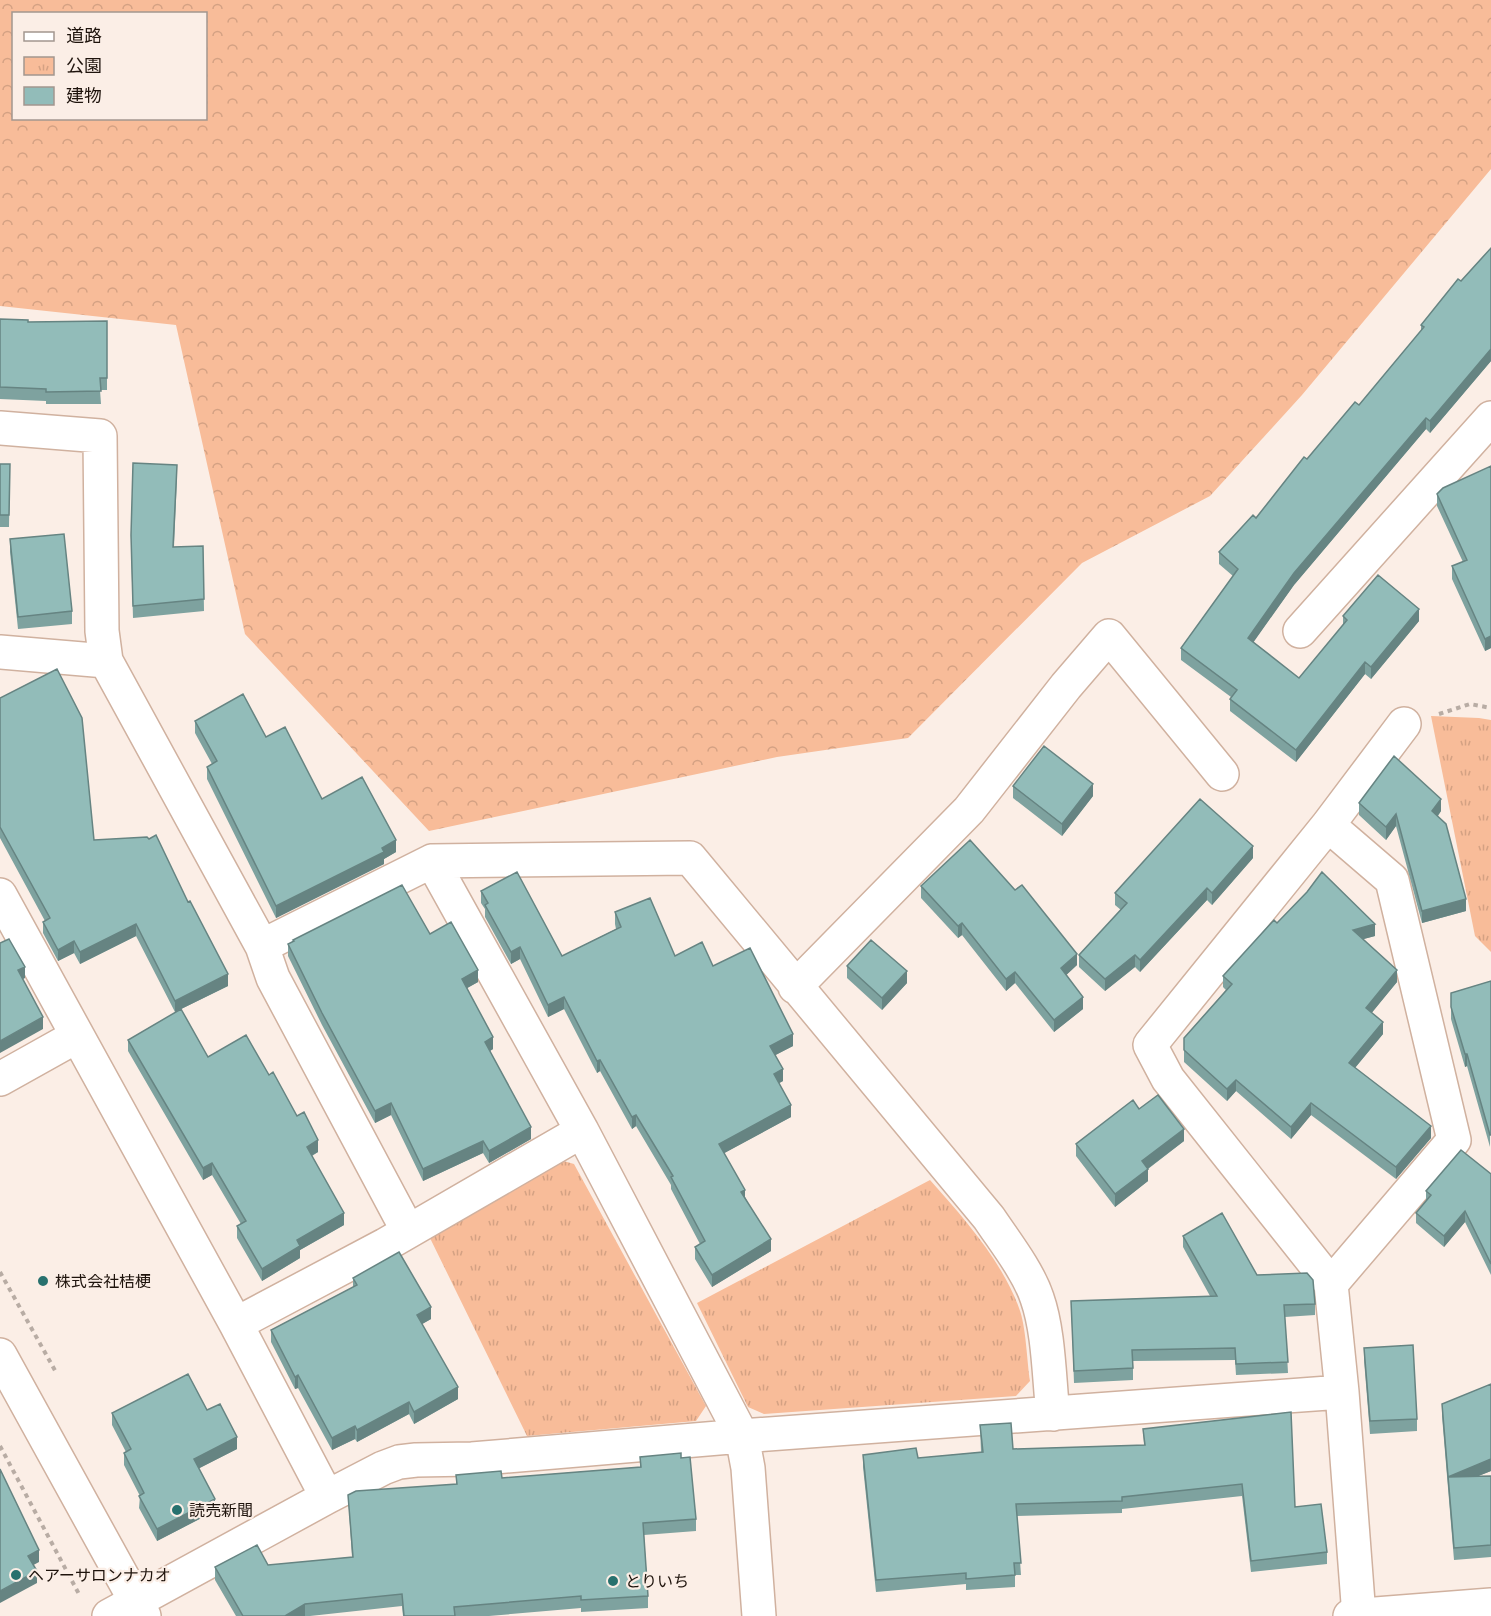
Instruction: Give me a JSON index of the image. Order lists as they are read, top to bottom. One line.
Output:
{"places":["株式会社桔梗","読売新聞","ヘアーサロンナカオ","とりいち"],"legend":["道路","公園","建物"]}
